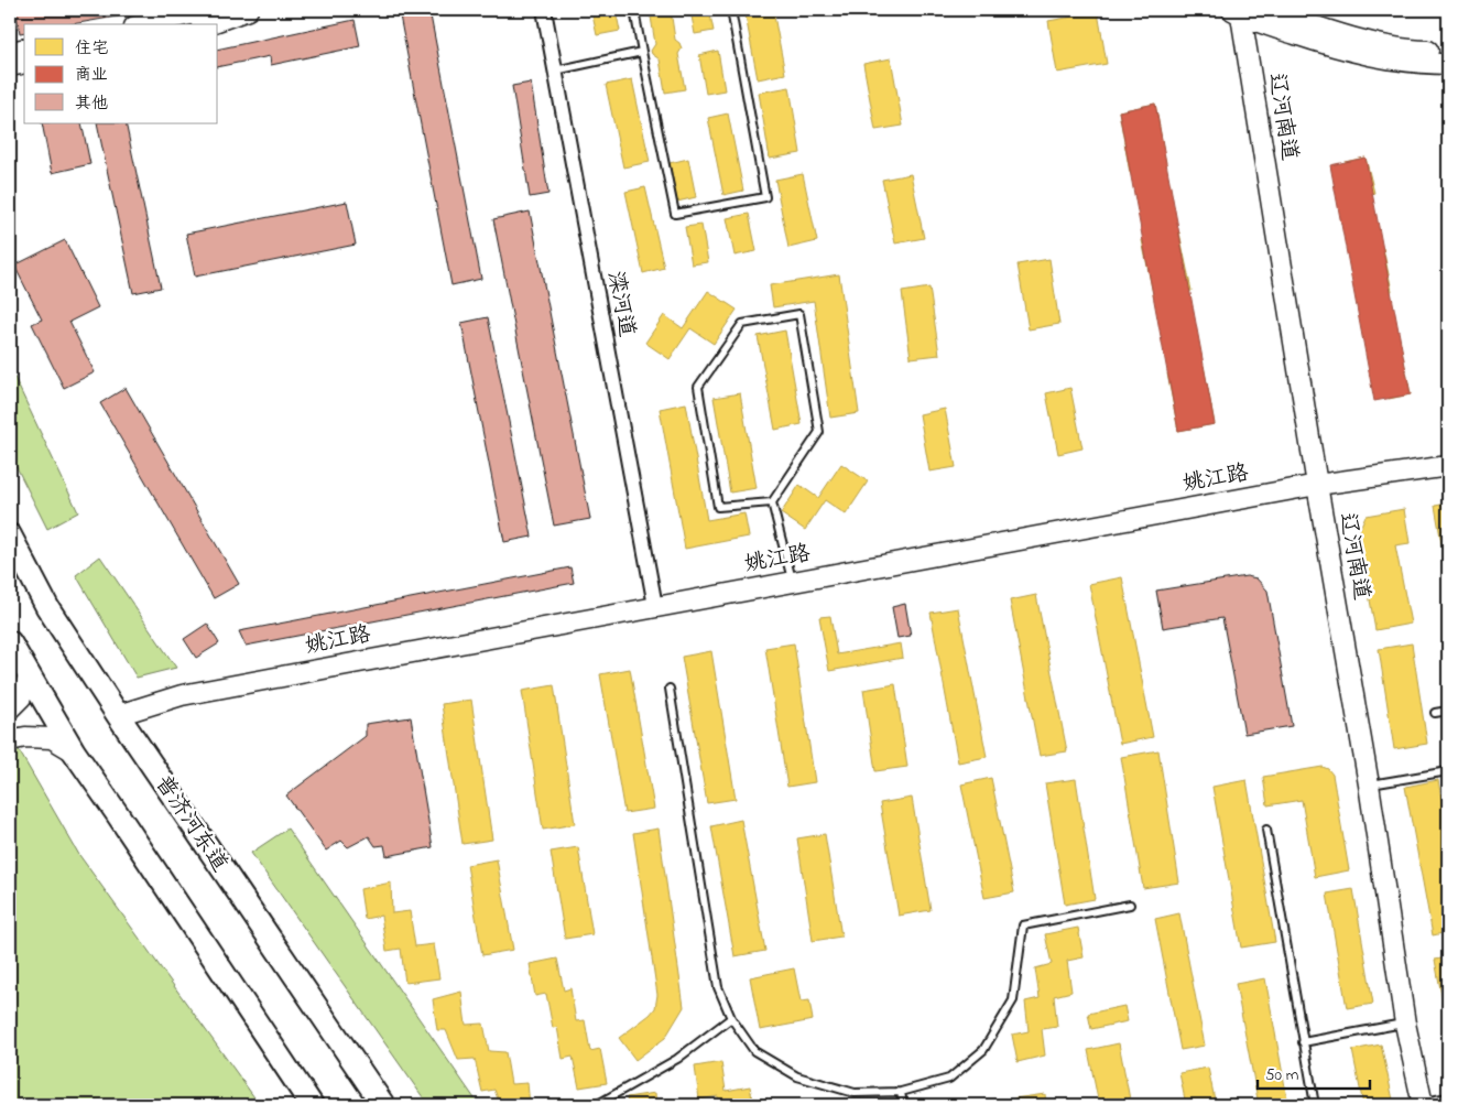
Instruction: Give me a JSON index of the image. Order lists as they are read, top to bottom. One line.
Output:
{"streets":{"main road":["普济河东道"],"street":["辽河南道","滦河道","姚江路"]},"crossings":[["辽河南道","姚江路"],["滦河道","姚江路"],["姚江路","普济河东道"]],"legend":["住宅","商业","其他"],"scale_bar":"50 m"}
